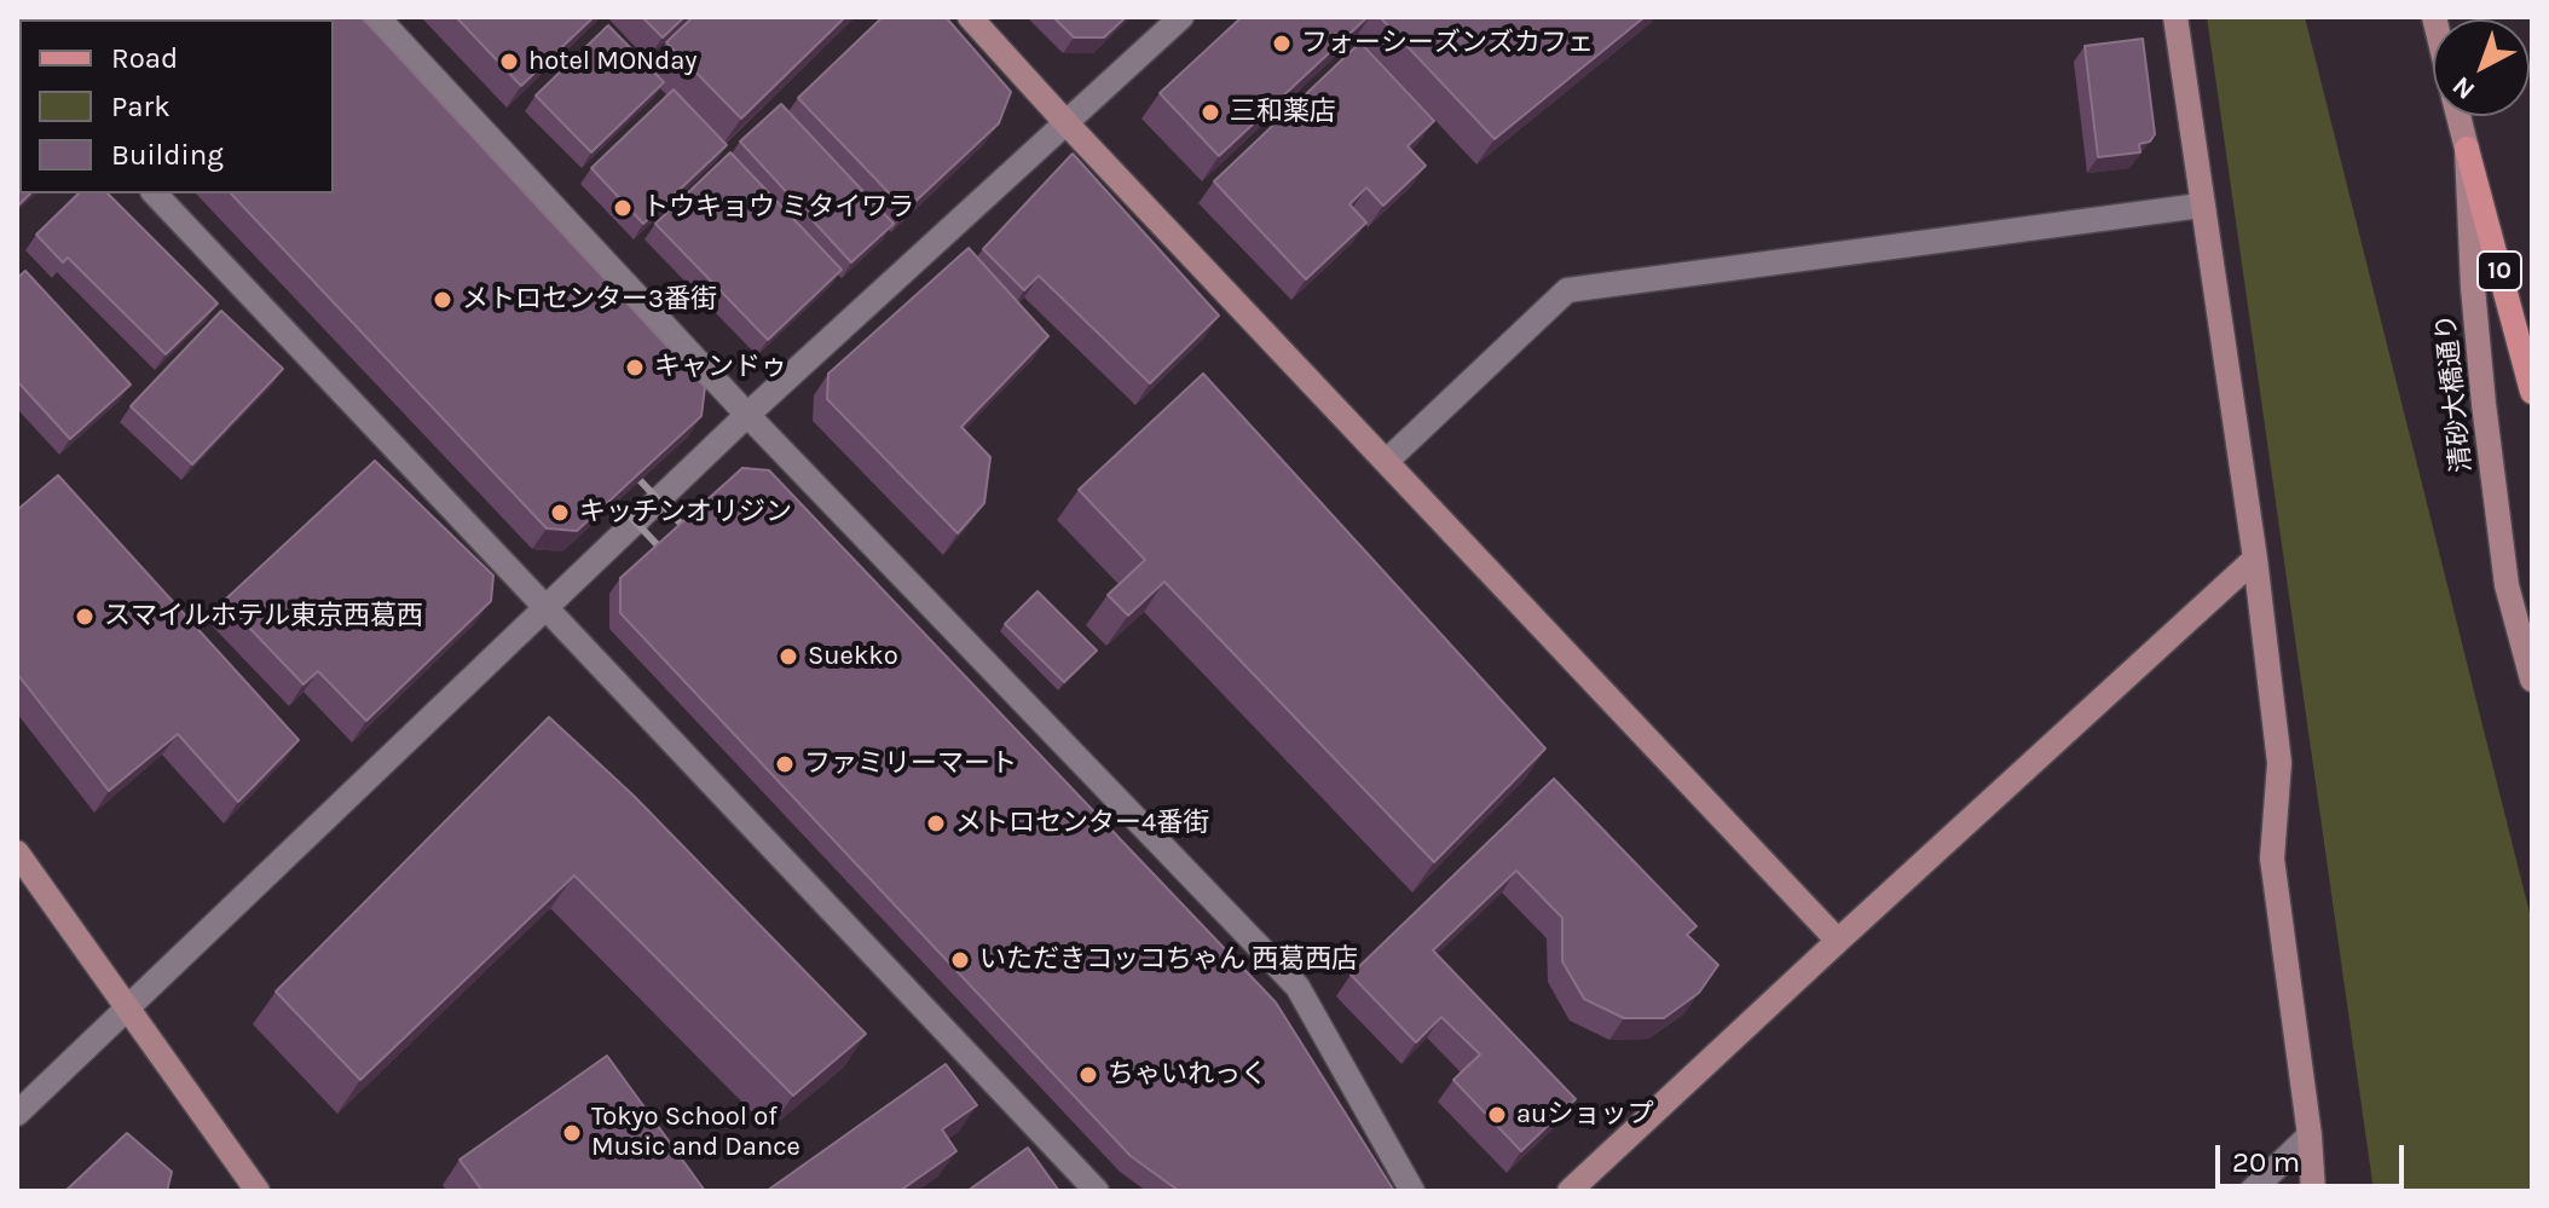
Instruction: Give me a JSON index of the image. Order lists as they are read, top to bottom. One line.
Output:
{"streets":{"main road":["10"],"street":["清砂大橋通り"]},"crossings":[["10","清砂大橋通り"]],"places":["フォーシーズンズカフェ","hotel MONday","三和薬店","トウキョウ ミタイワラ","メトロセンター3番街","キャンドゥ","キッチンオリジン","スマイルホテル東京西葛西","Suekko","ファミリーマート","メトロセンター4番街","いただきコッコちゃん 西葛西店","ちゃいれっく","auショップ","Tokyo School of Music and Dance"],"legend":["Road","Park","Building"],"scale_bar":"20 m","north":"bottom left"}
